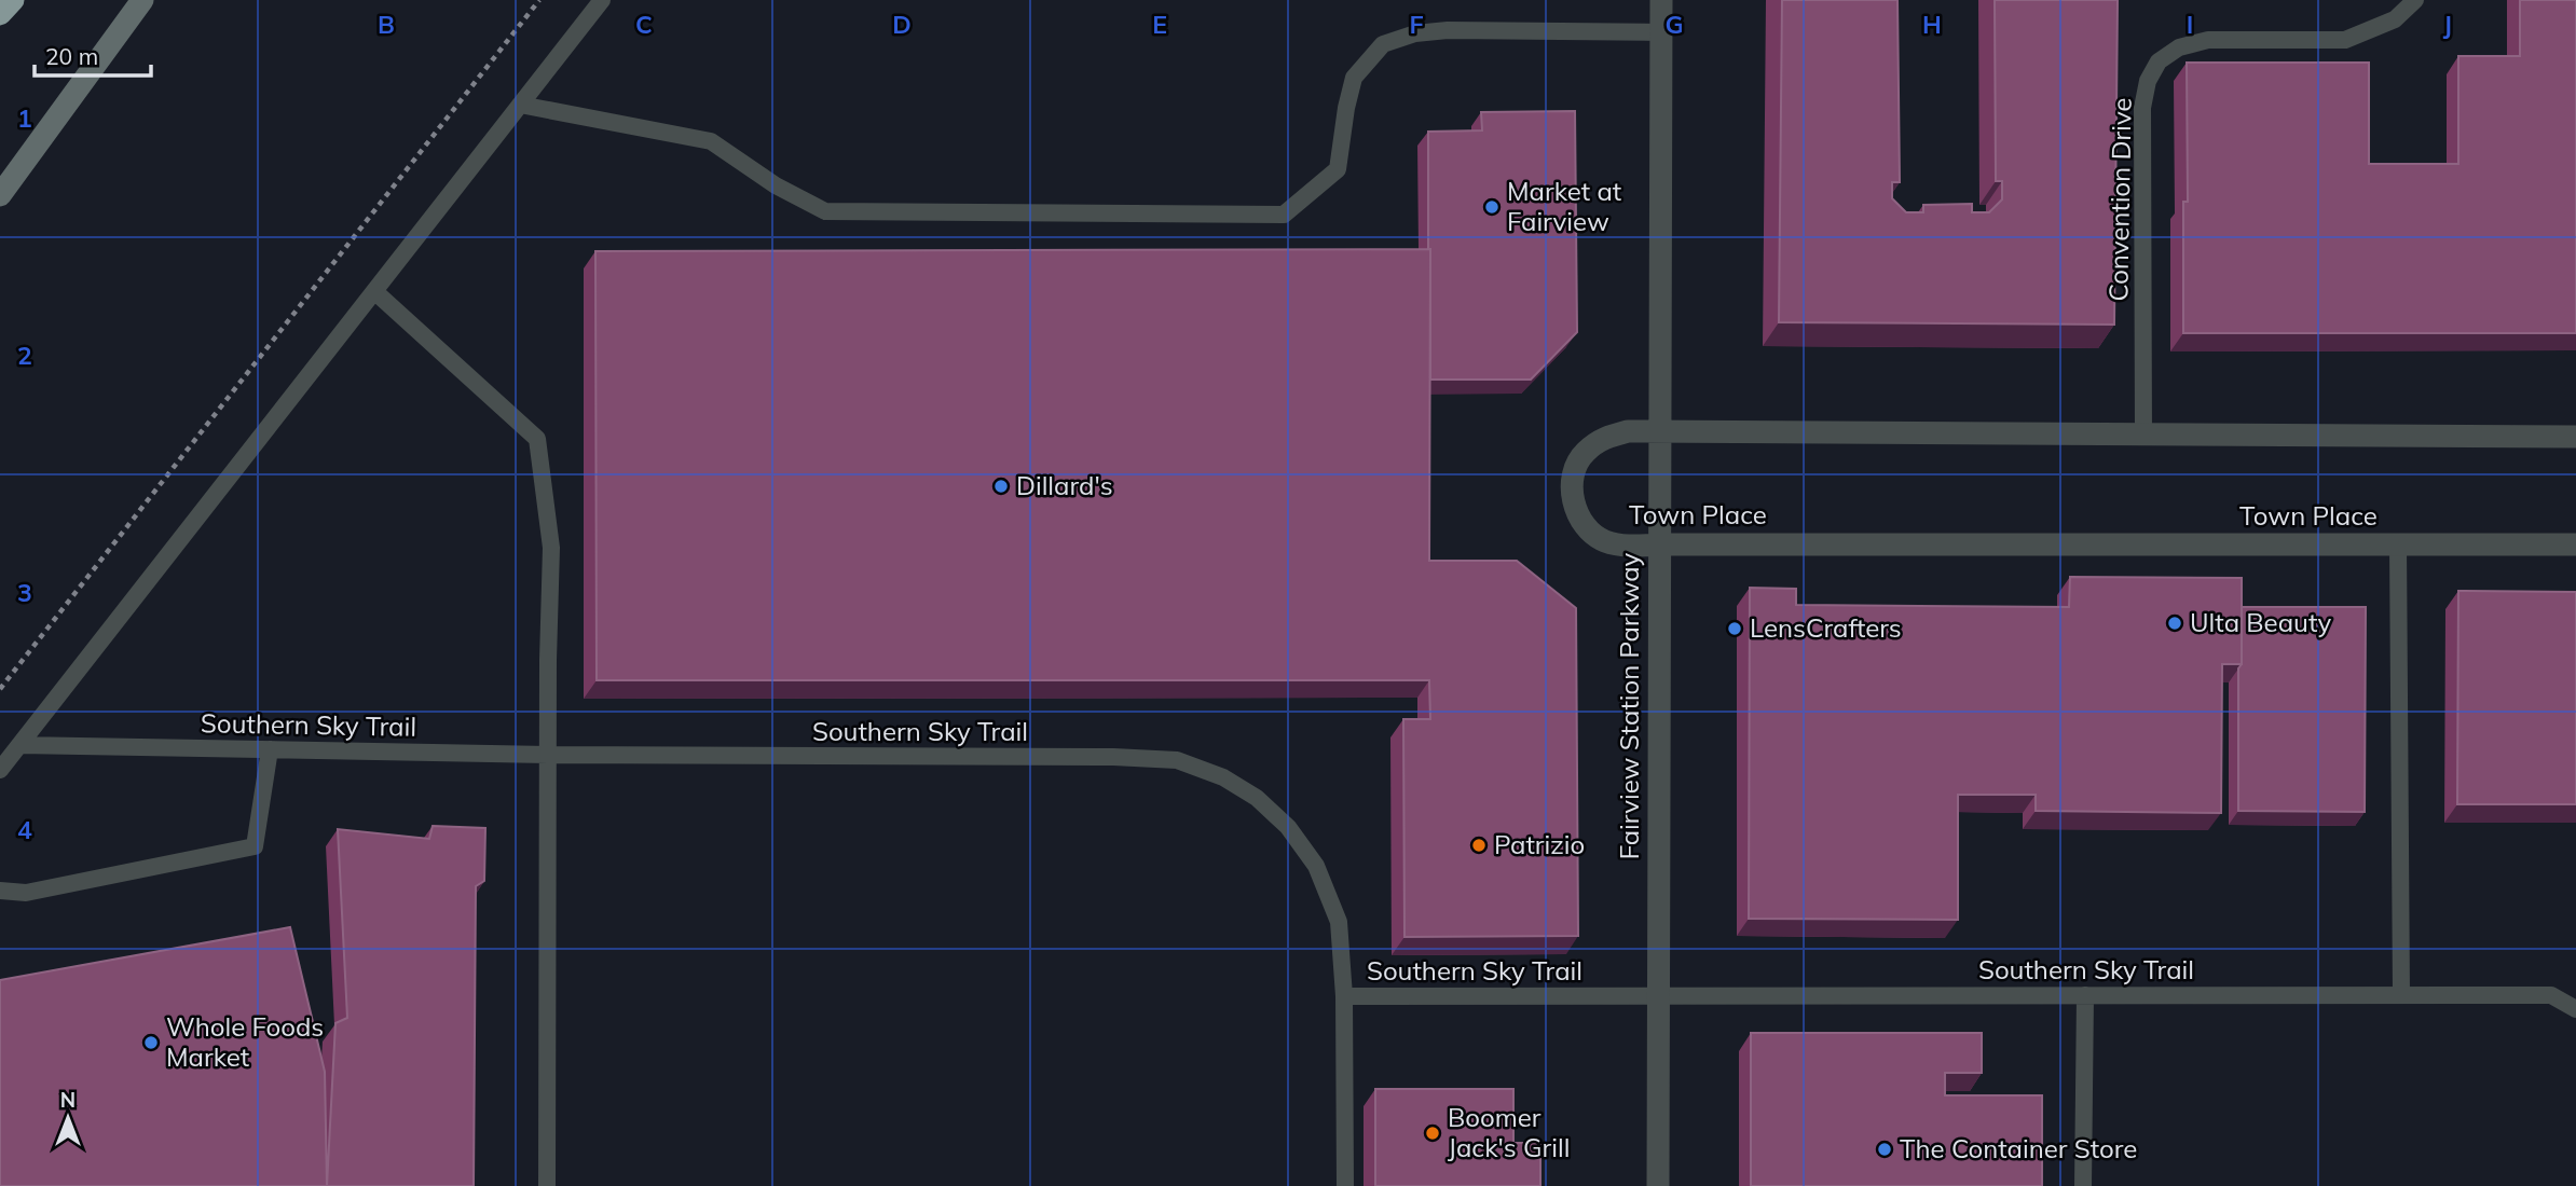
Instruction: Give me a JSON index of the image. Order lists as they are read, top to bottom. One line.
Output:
{"streets":{"street":["Town Place","Fairview Station Parkway"],"lane":["Convention Drive","Southern Sky Trail"]},"crossings":[["Convention Drive","Town Place"],["Town Place","Fairview Station Parkway"],["Fairview Station Parkway","Southern Sky Trail"]],"places":["Market at Fairview","Dillard's","Ulta Beauty","LensCrafters","Patrizio","Whole Foods Market","Boomer Jack's Grill","The Container Store"],"scale_bar":"20 m","north":"top","grid":{"columns":["B","C","D","E","F","G","H","I","J"],"rows":["1","2","3","4"]}}
